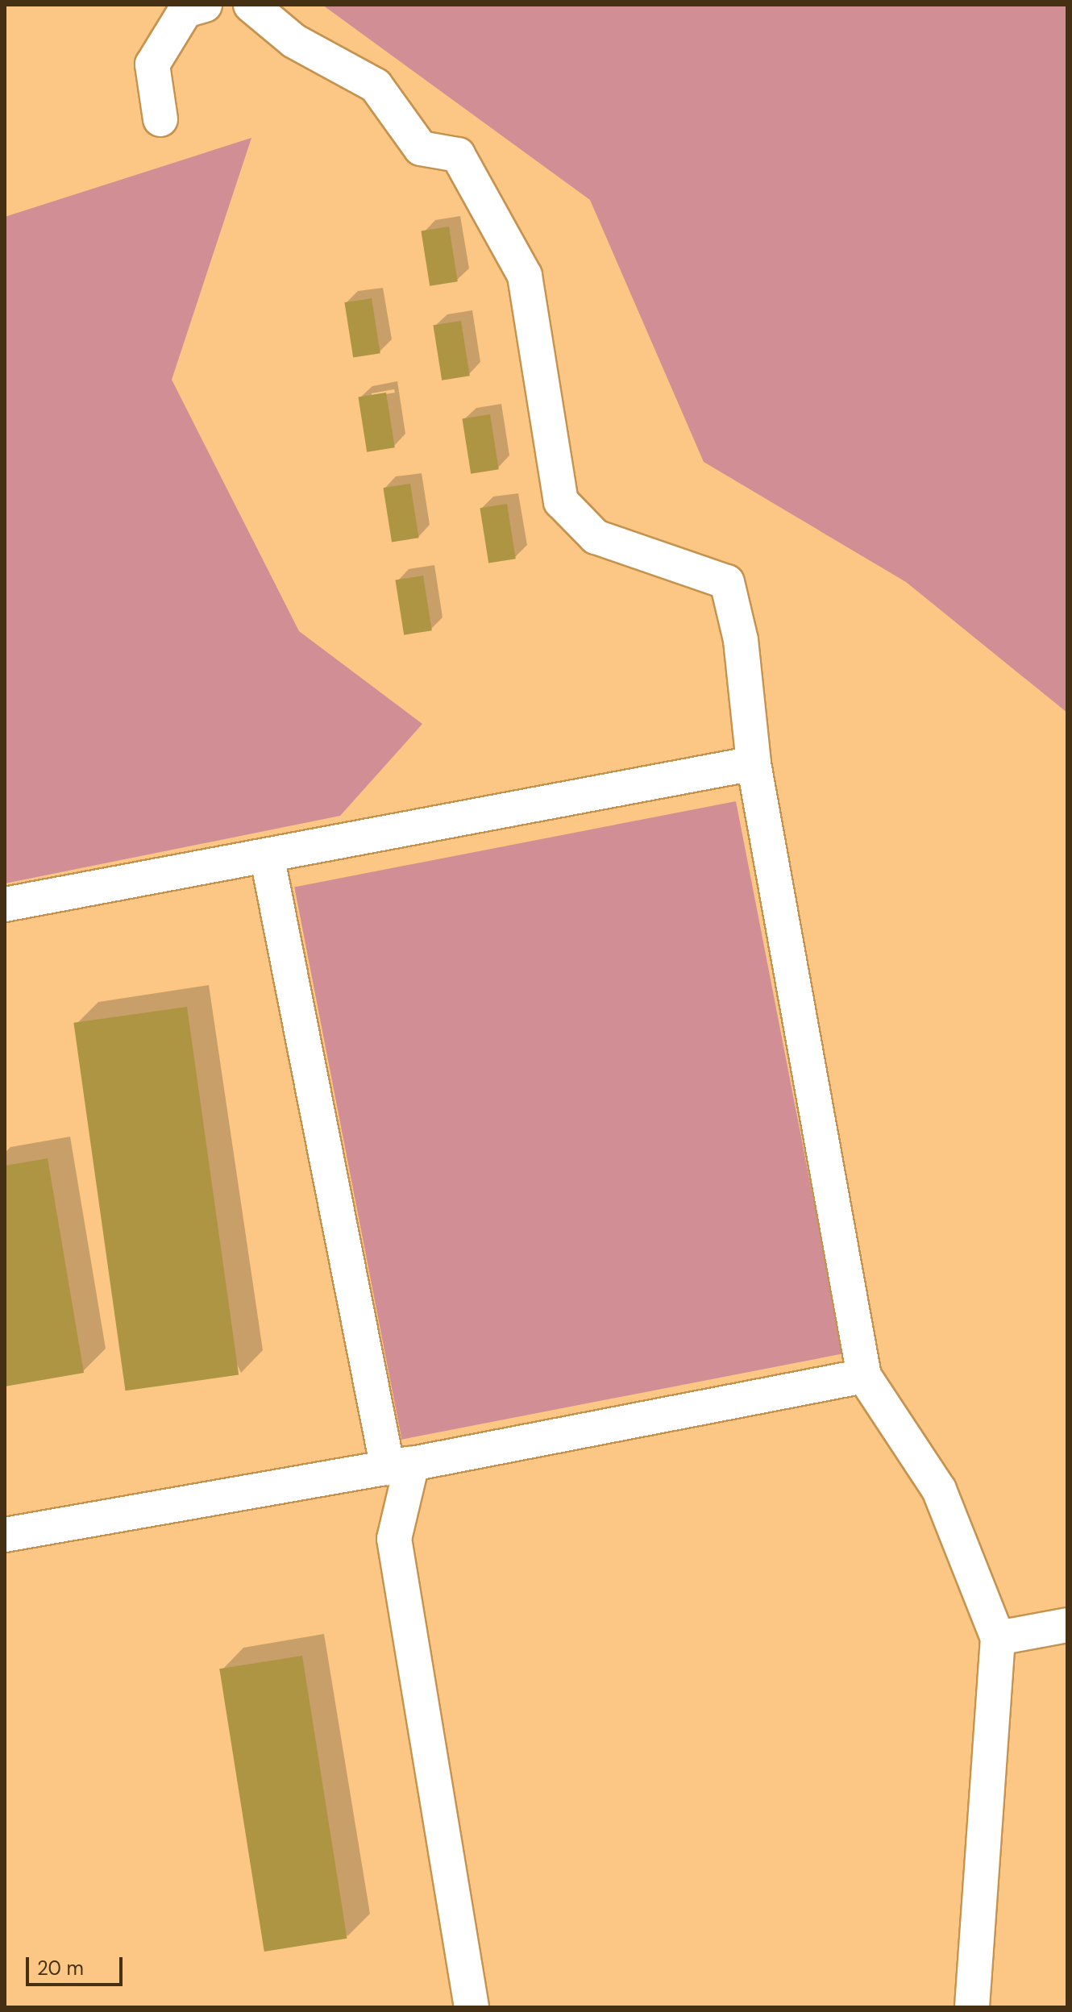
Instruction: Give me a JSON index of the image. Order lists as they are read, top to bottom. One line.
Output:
{"scale_bar":"20 m"}
